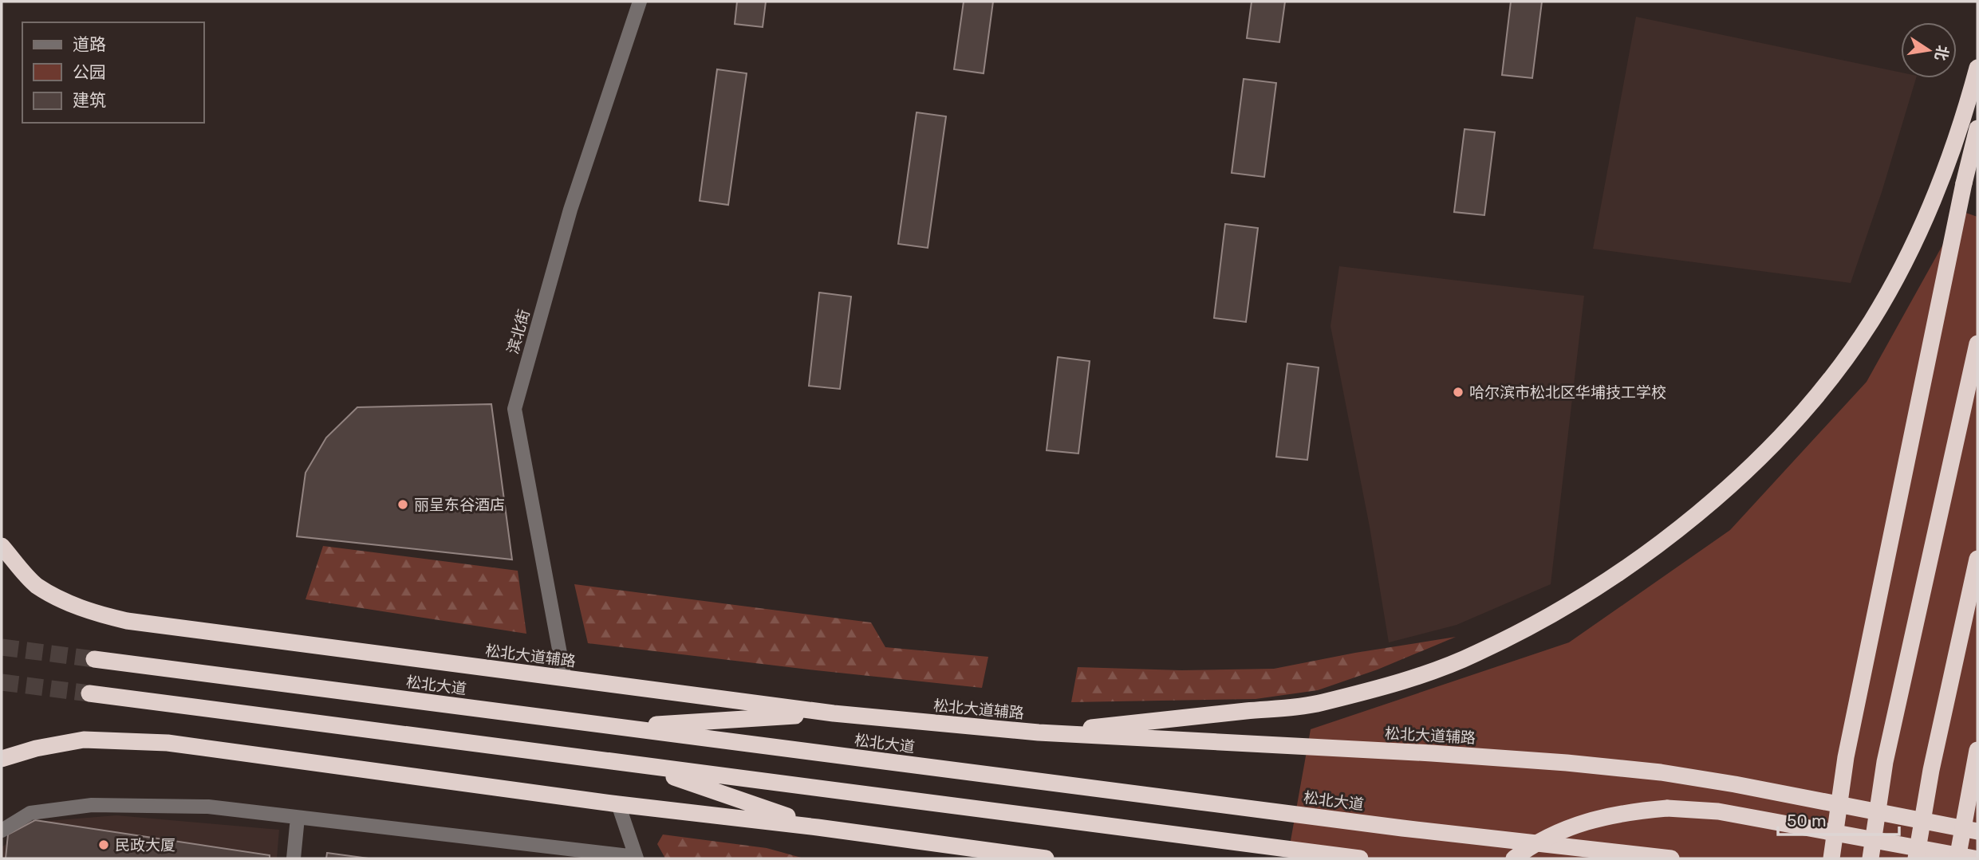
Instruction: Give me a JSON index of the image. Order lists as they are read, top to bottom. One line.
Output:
{"streets":{"highway":["松北大道辅路","松北大道"],"street":["滨北街"]},"crossings":[["滨北街","松北大道辅路"]],"places":["哈尔滨市松北区华埔技工学校","丽呈东谷酒店","民政大厦"],"legend":["道路","公园","建筑"],"scale_bar":"50 m","north":"right"}
